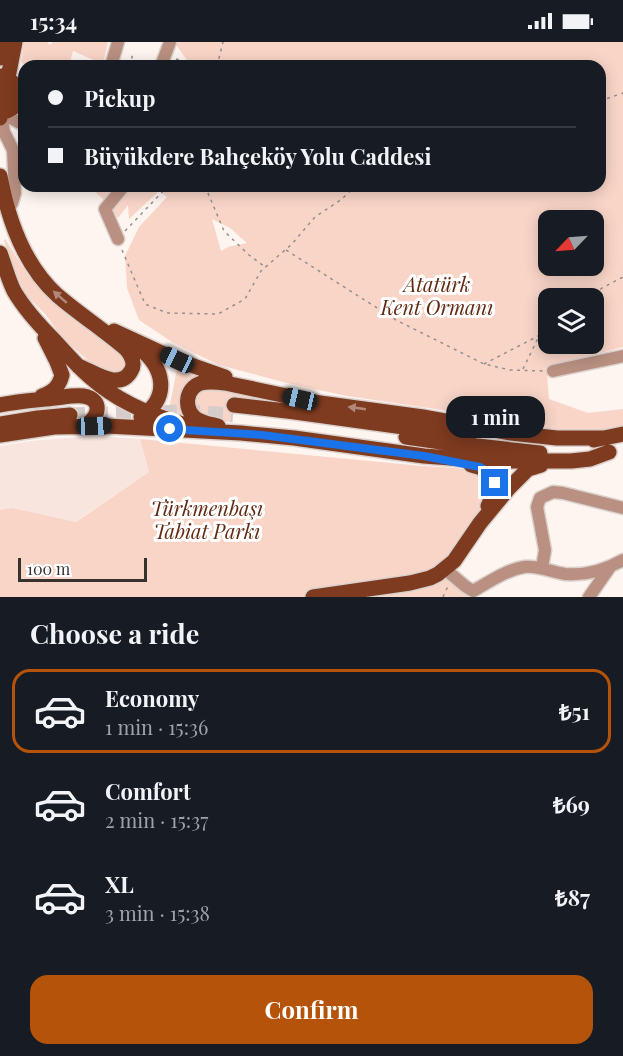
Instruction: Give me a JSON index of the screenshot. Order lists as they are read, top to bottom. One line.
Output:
{"parks":["Atatürk Kent Ormanı","Türkmenbaşı Tabiat Parkı"],"scale_bar":"100 m","north":"bottom left","page":{"status":"15:34","banner":["Pickup","Büyükdere Bahçeköy Yolu Caddesi"],"bubble":"1 min","scale":"100 m","heading":"Choose a ride","list":[{"name":"Economy","note":"1 min · 15:36","value":"₺51"},{"name":"Comfort","note":"2 min · 15:37","value":"₺69"},{"name":"XL","note":"3 min · 15:38","value":"₺87"}],"buttons":"Confirm"}}
